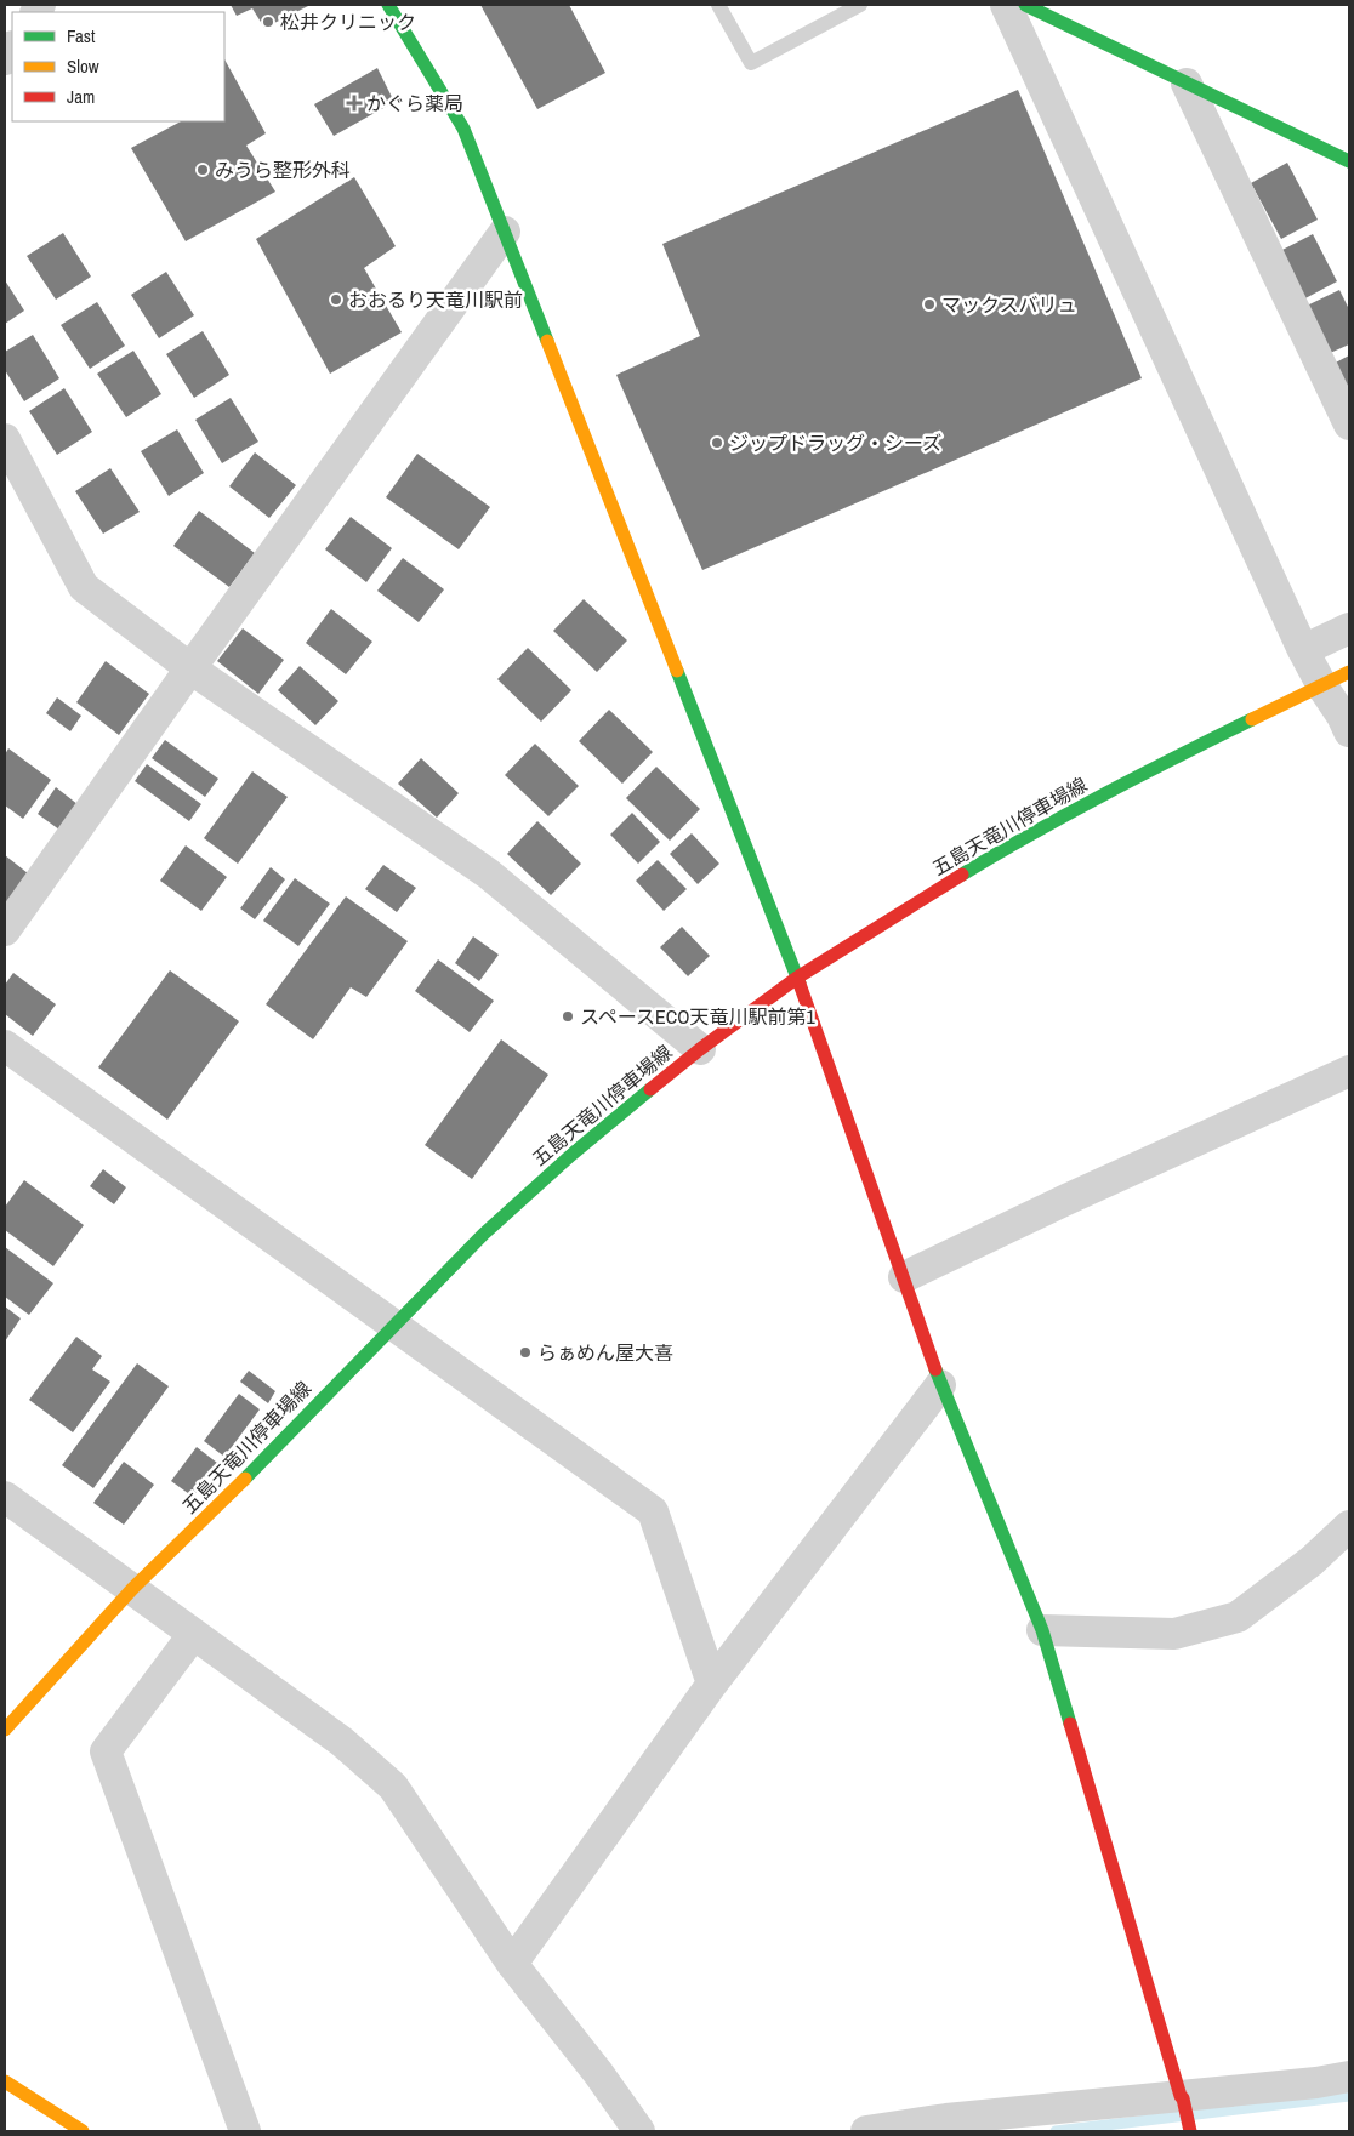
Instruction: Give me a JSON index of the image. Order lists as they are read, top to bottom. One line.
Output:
{"streets":{"street":["五島天竜川停車場線"]},"places":{"other":["松井クリニック","みうら整形外科","おおるり天竜川駅前","マックスバリュ","ジップドラッグ・シーズ","スペースECO天竜川駅前第1","らぁめん屋大喜"],"health":["かぐら薬局"]},"legend":["Fast","Slow","Jam"]}
